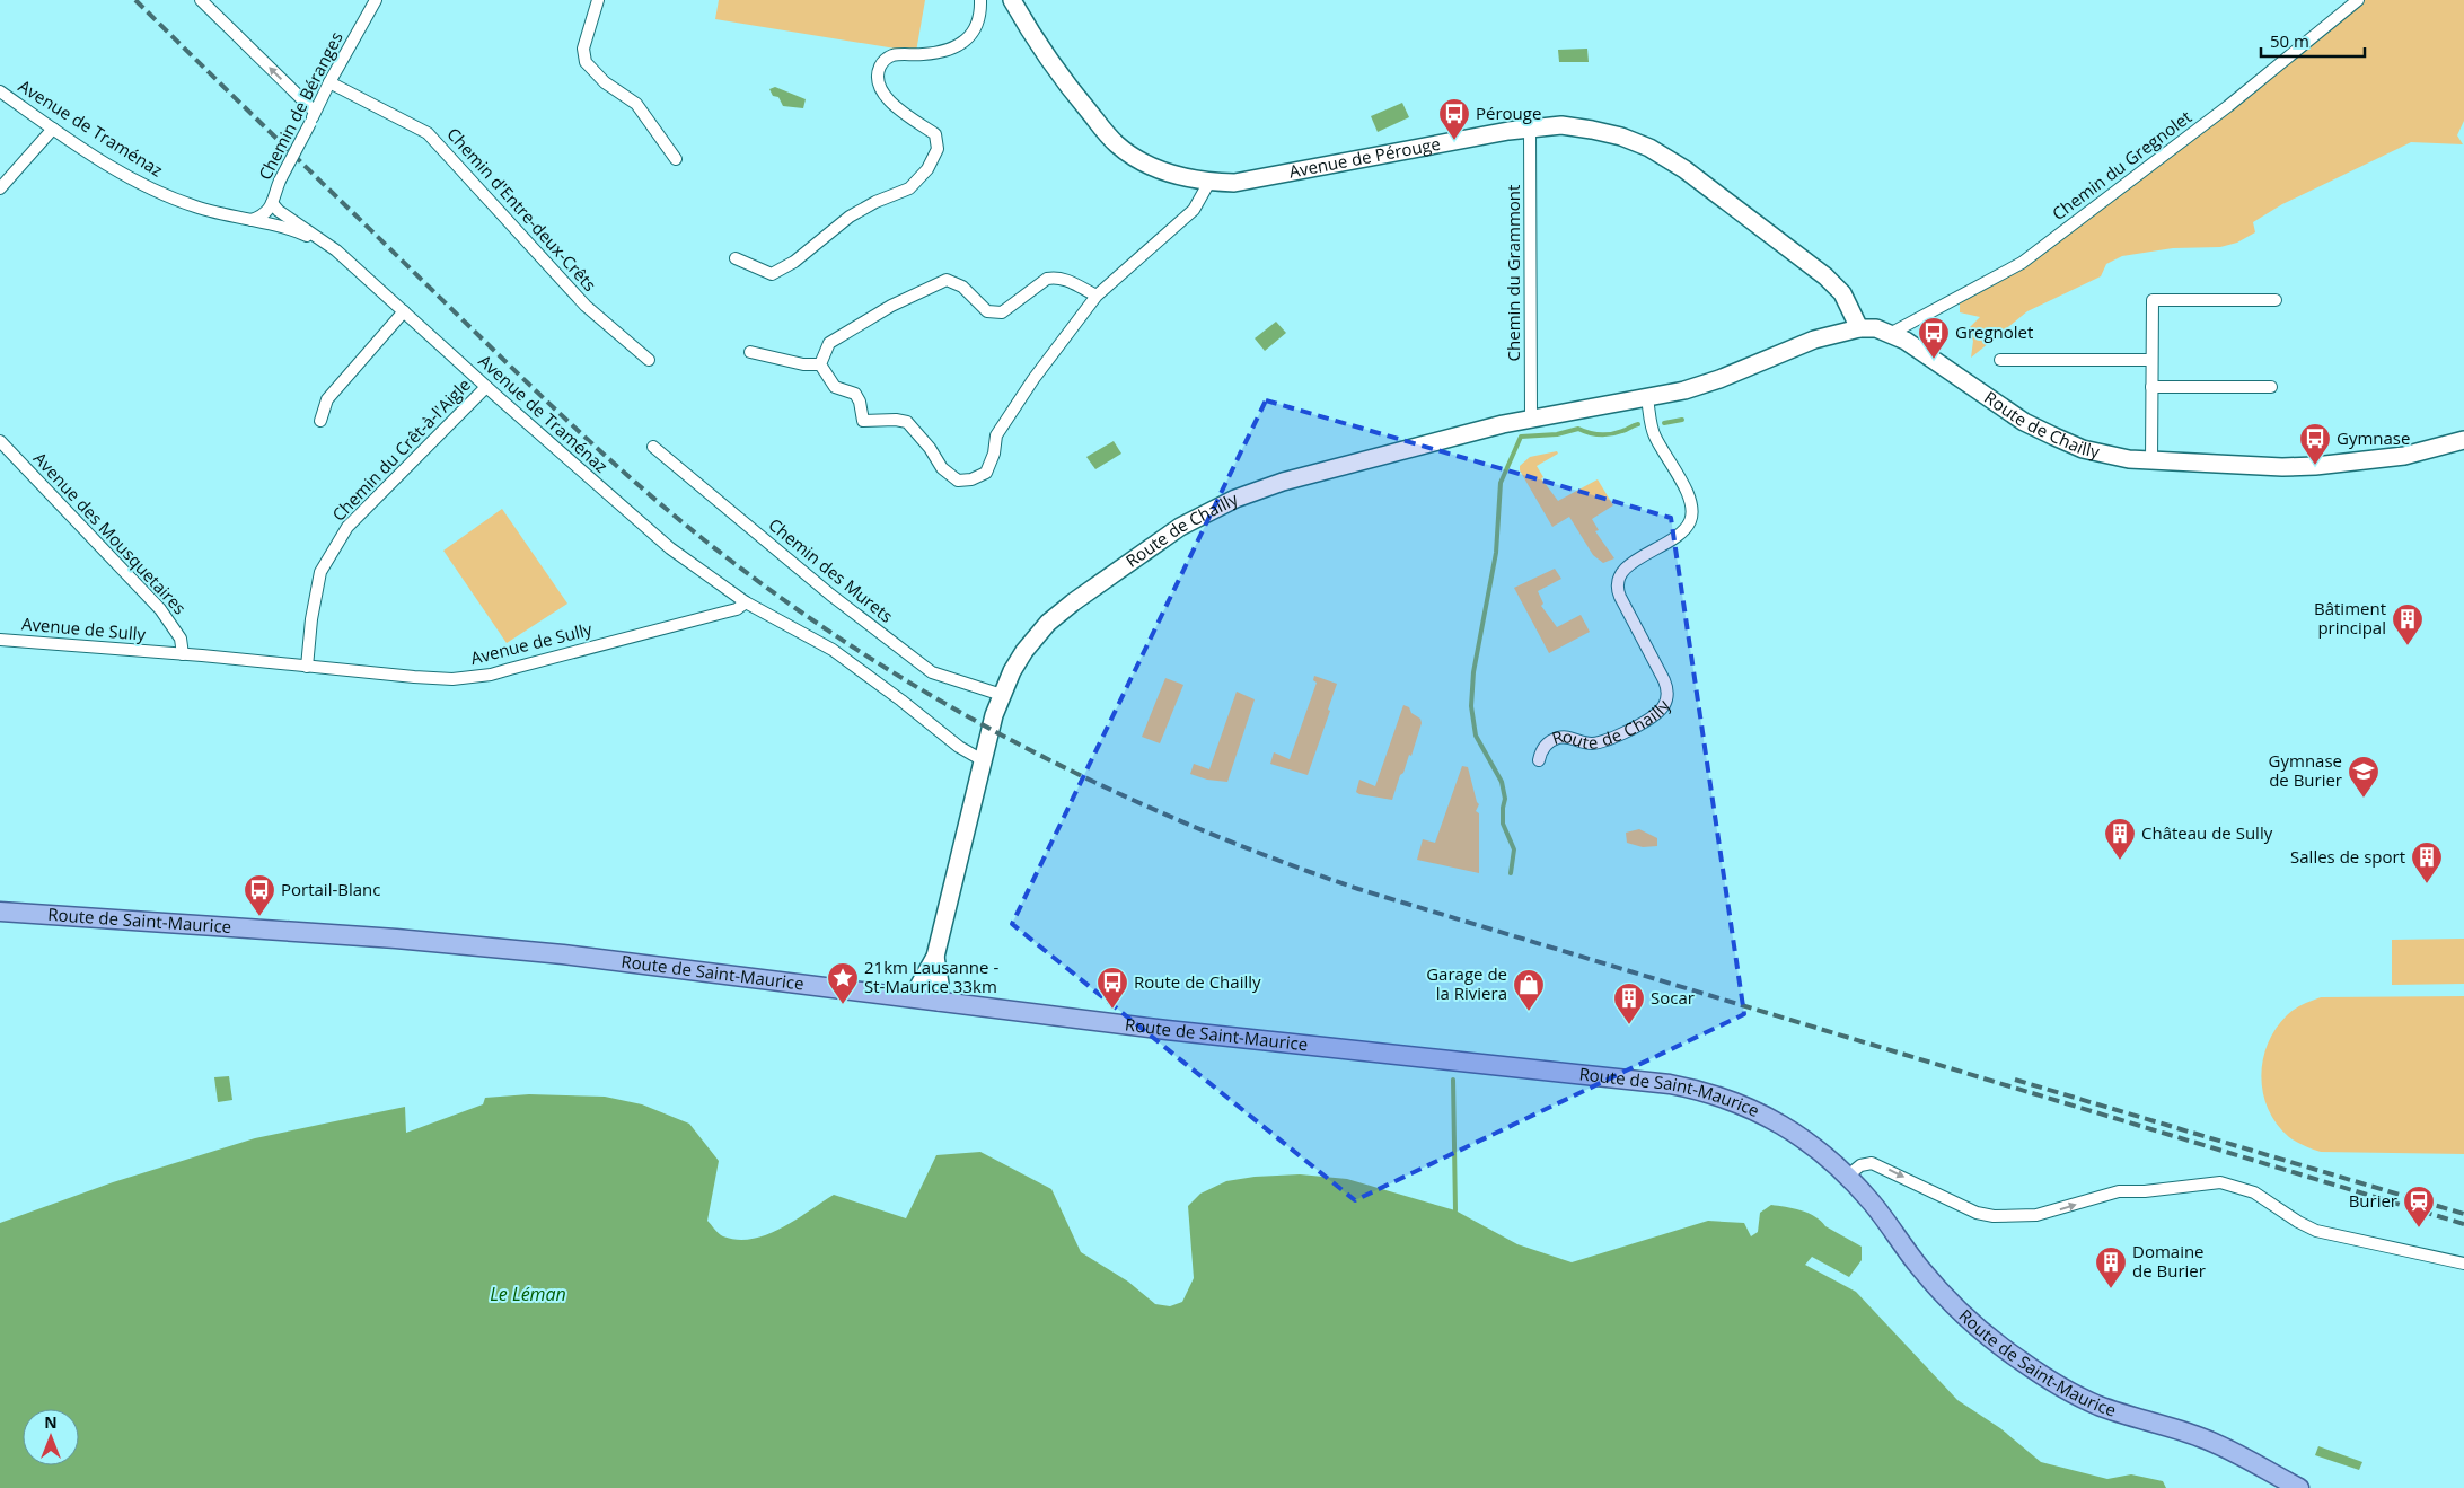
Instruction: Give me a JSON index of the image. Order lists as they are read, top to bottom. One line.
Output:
{"streets":{"main road":["Route de Saint-Maurice"],"street":["Chemin de Béranges","Avenue de Traménaz","Avenue de Pérouge","Chemin du Gregnolet","Chemin d'Entre-deux-Crêts","Chemin du Grammont","Route de Chailly","Chemin du Crêt-à-l'Aigle","Avenue des Mousquetaires","Chemin des Murets","Avenue de Sully"]},"crossings":[["Chemin de Béranges","Avenue de Traménaz"],["Chemin de Béranges","Chemin d'Entre-deux-Crêts"],["Avenue de Traménaz","Chemin du Crêt-à-l'Aigle"],["Avenue de Traménaz","Avenue de Sully"],["Avenue de Pérouge","Chemin du Grammont"],["Avenue de Pérouge","Route de Chailly"],["Chemin du Gregnolet","Route de Chailly"],["Chemin du Grammont","Route de Chailly"],["Route de Chailly","Chemin des Murets"],["Route de Chailly","Route de Saint-Maurice"],["Chemin du Crêt-à-l'Aigle","Avenue de Sully"],["Avenue des Mousquetaires","Avenue de Sully"]],"water":["Le Léman"],"places":{"bus stop":["Pérouge","Gregnolet","Gymnase","Portail-Blanc","Route de Chailly"],"building":["Bâtiment principal","Château de Sully","Salles de sport","Socar","Domaine de Burier"],"school or university":["Gymnase de Burier"],"place":["21km Lausanne - St-Maurice 33km"],"shop":["Garage de la Riviera"],"station":["Burier"]},"scale_bar":"50 m","north":"top"}
